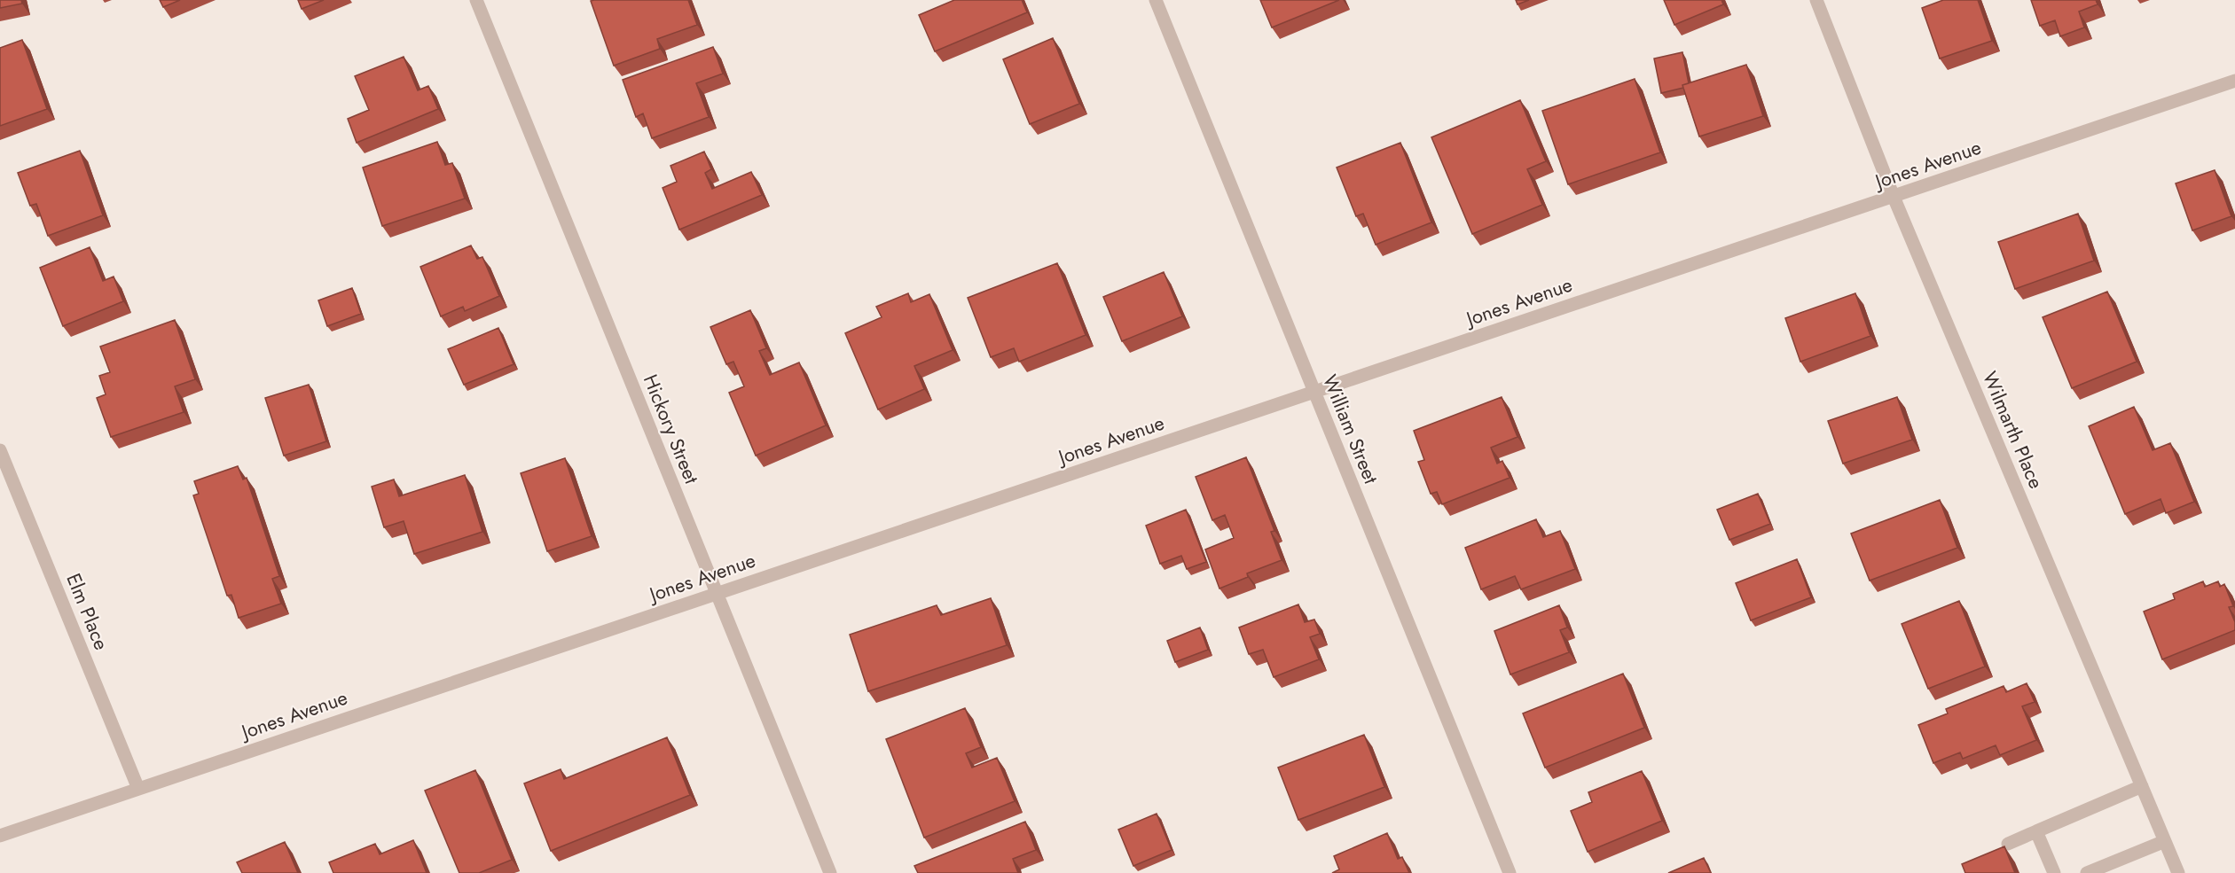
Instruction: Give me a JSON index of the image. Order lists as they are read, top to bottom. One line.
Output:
{"streets":{"street":["Jones Avenue","Hickory Street","William Street","Wilmarth Place","Elm Place"]},"crossings":[["Jones Avenue","Hickory Street"],["Jones Avenue","William Street"],["Jones Avenue","Wilmarth Place"],["Jones Avenue","Elm Place"]]}
